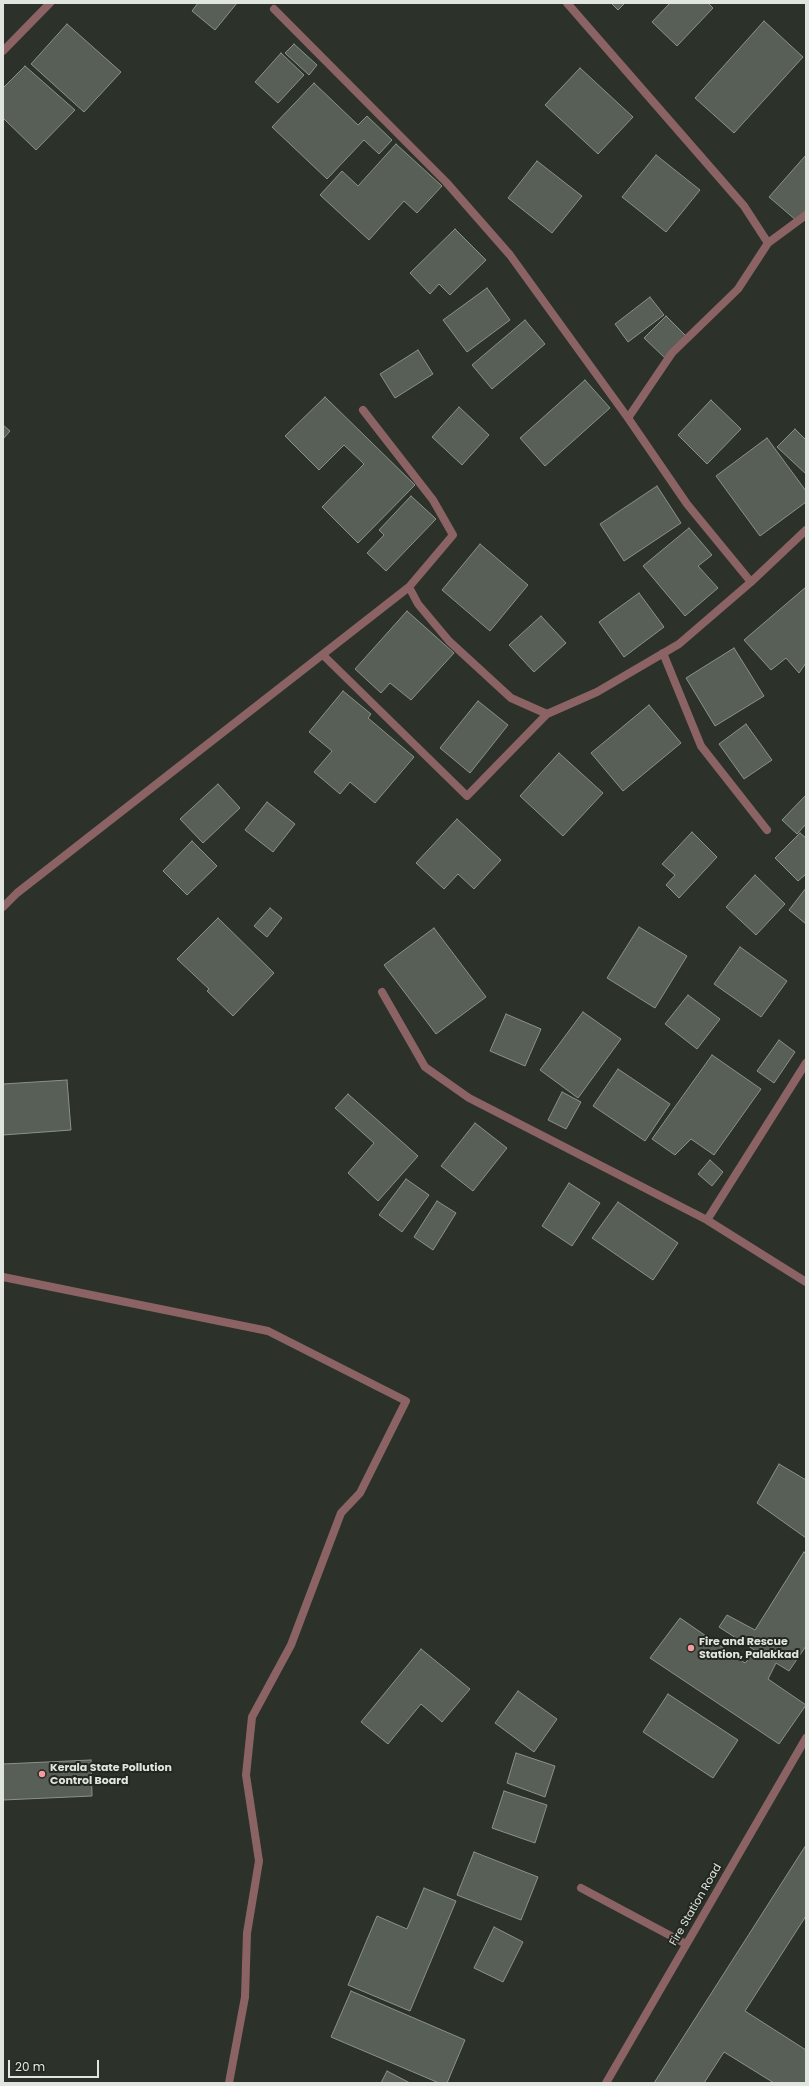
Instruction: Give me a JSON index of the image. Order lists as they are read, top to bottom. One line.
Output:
{"streets":{"street":["Fire Station Road"]},"places":["Fire and Rescue Station, Palakkad","Kerala State Pollution Control Board"],"scale_bar":"20 m"}
